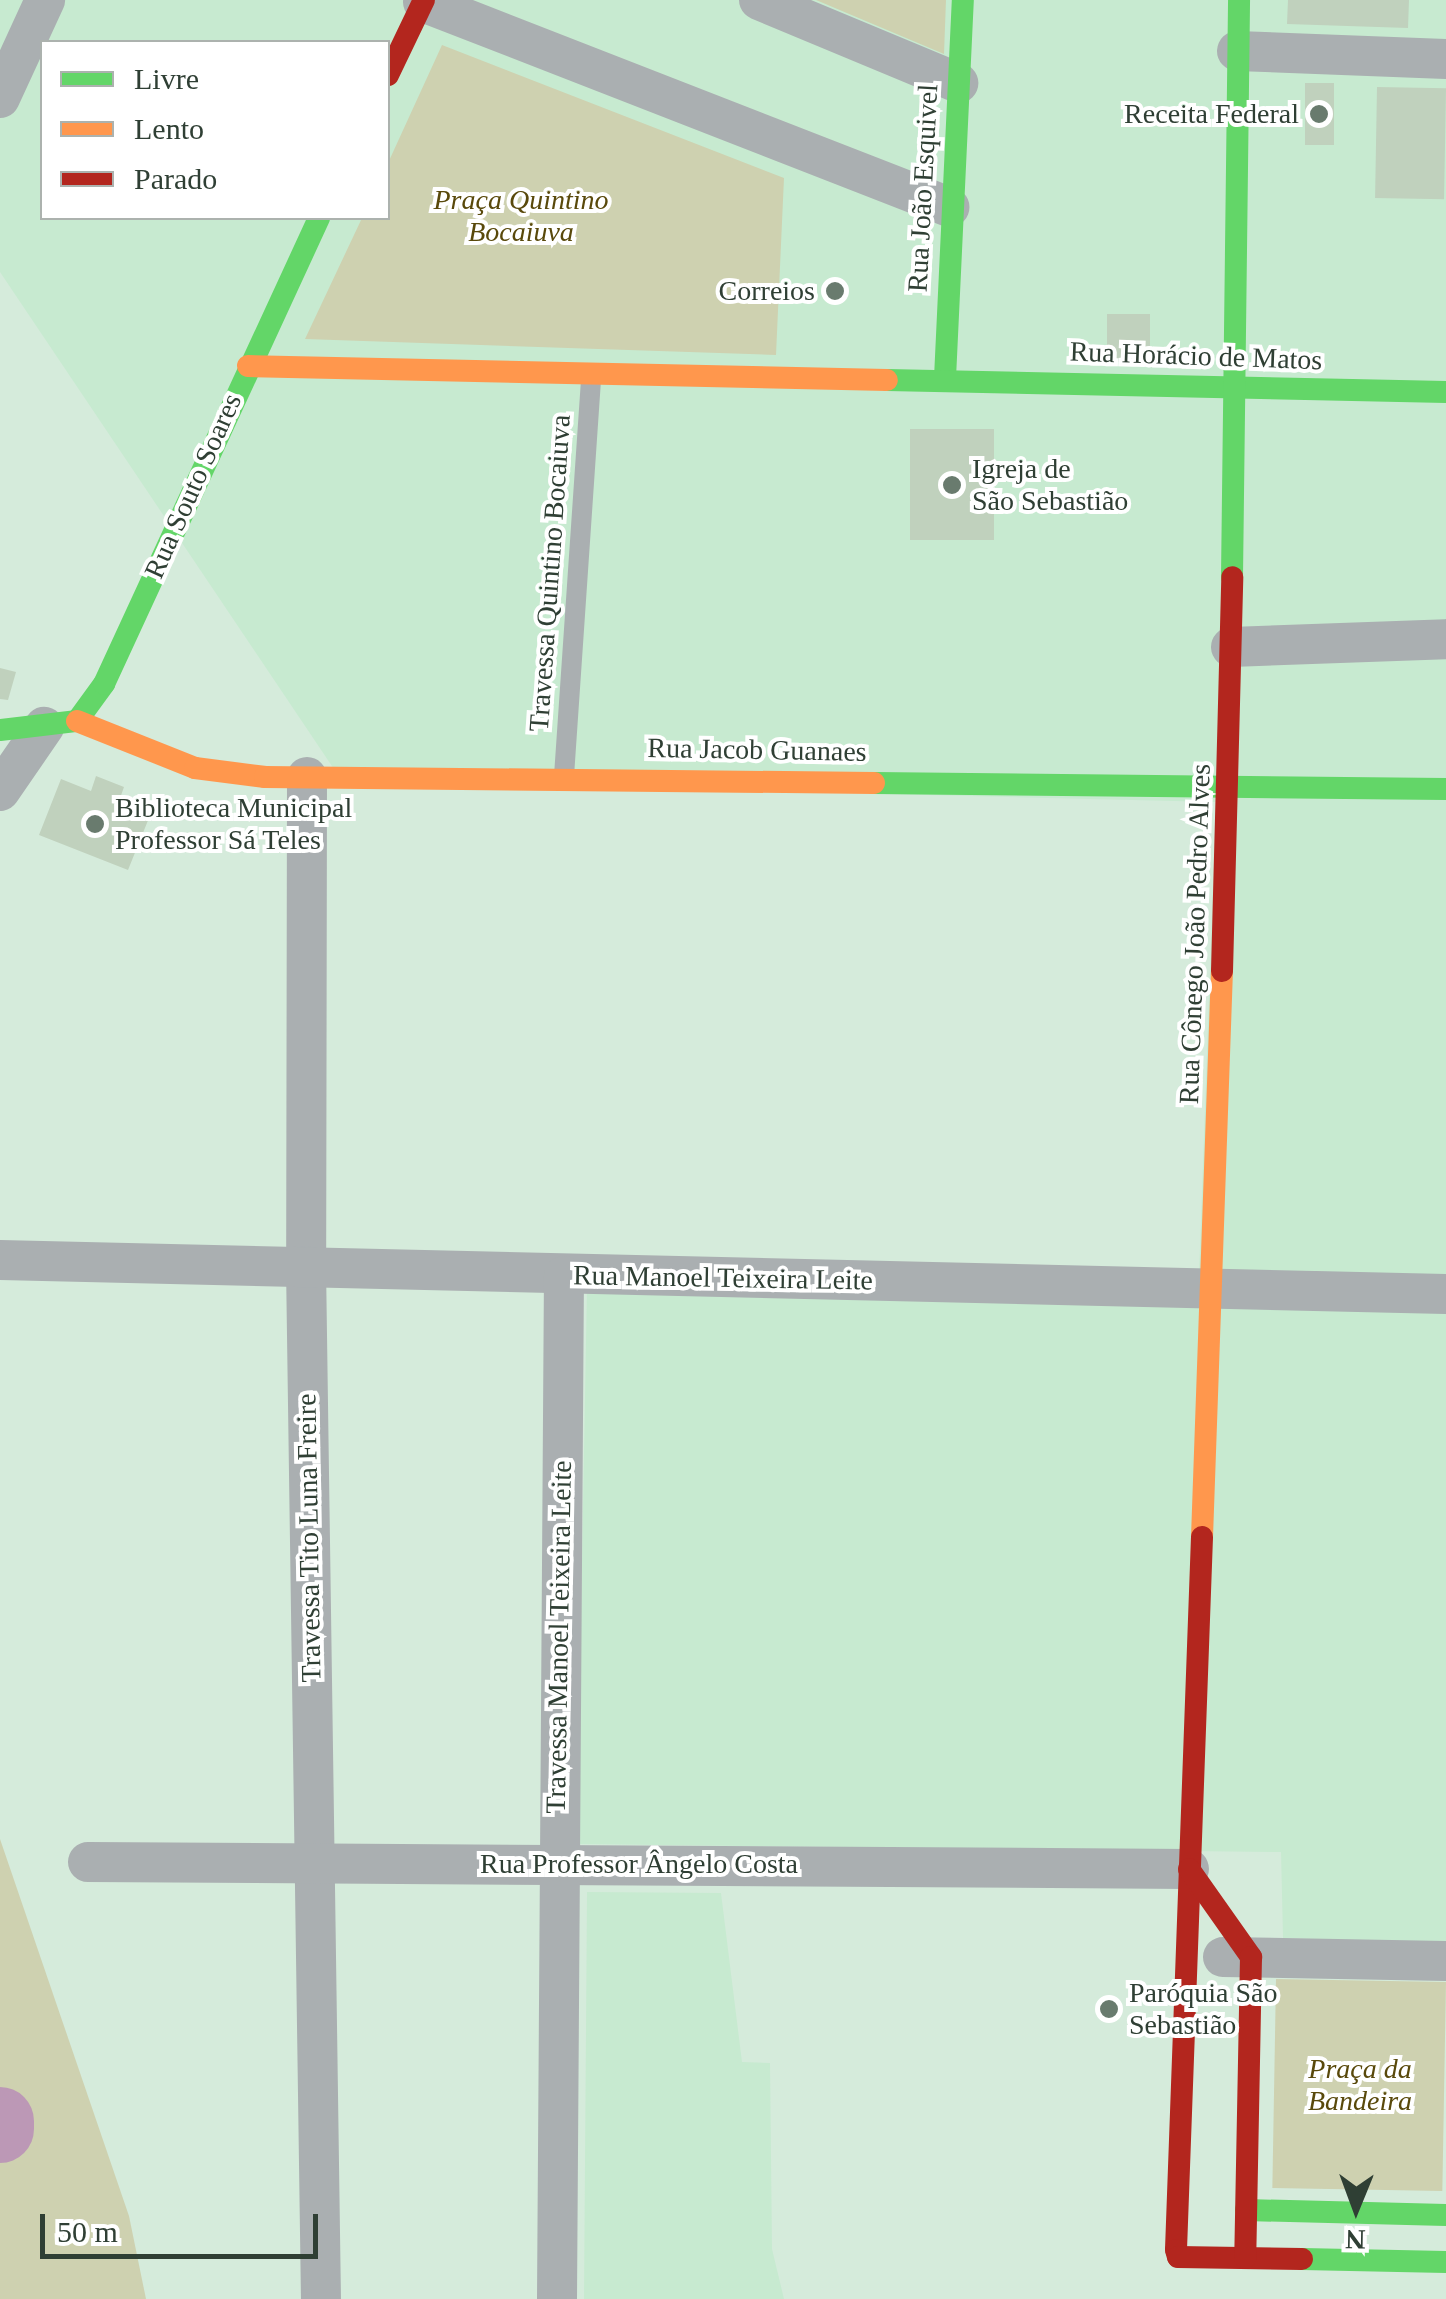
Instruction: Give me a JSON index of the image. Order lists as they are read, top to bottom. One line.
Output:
{"streets":{"street":["Rua João Esquivel","Rua Horácio de Matos","Rua Souto Soares","Rua Jacob Guanaes","Rua Cônego João Pedro Alves","Rua Manoel Teixeira Leite","Travessa Tito Luna Freire","Travessa Manoel Teixeira Leite","Rua Professor Ângelo Costa"],"lane":["Travessa Quintino Bocaiuva"]},"crossings":[["Rua João Esquivel","Rua Horácio de Matos"],["Rua Horácio de Matos","Rua Cônego João Pedro Alves"],["Rua Souto Soares","Rua Jacob Guanaes"],["Travessa Quintino Bocaiuva","Rua Jacob Guanaes"],["Rua Jacob Guanaes","Rua Cônego João Pedro Alves"],["Rua Jacob Guanaes","Travessa Tito Luna Freire"],["Rua Cônego João Pedro Alves","Rua Manoel Teixeira Leite"],["Rua Cônego João Pedro Alves","Rua Professor Ângelo Costa"],["Rua Manoel Teixeira Leite","Travessa Tito Luna Freire"],["Rua Manoel Teixeira Leite","Travessa Manoel Teixeira Leite"],["Travessa Tito Luna Freire","Rua Professor Ângelo Costa"],["Travessa Manoel Teixeira Leite","Rua Professor Ângelo Costa"]],"parks":["Praça Quintino Bocaiuva","Praça da Bandeira"],"places":["Receita Federal","Correios","Igreja de São Sebastião","Biblioteca Municipal Professor Sá Teles","Paróquia São Sebastião"],"legend":["Livre","Lento","Parado"],"scale_bar":"50 m","north":"bottom"}
